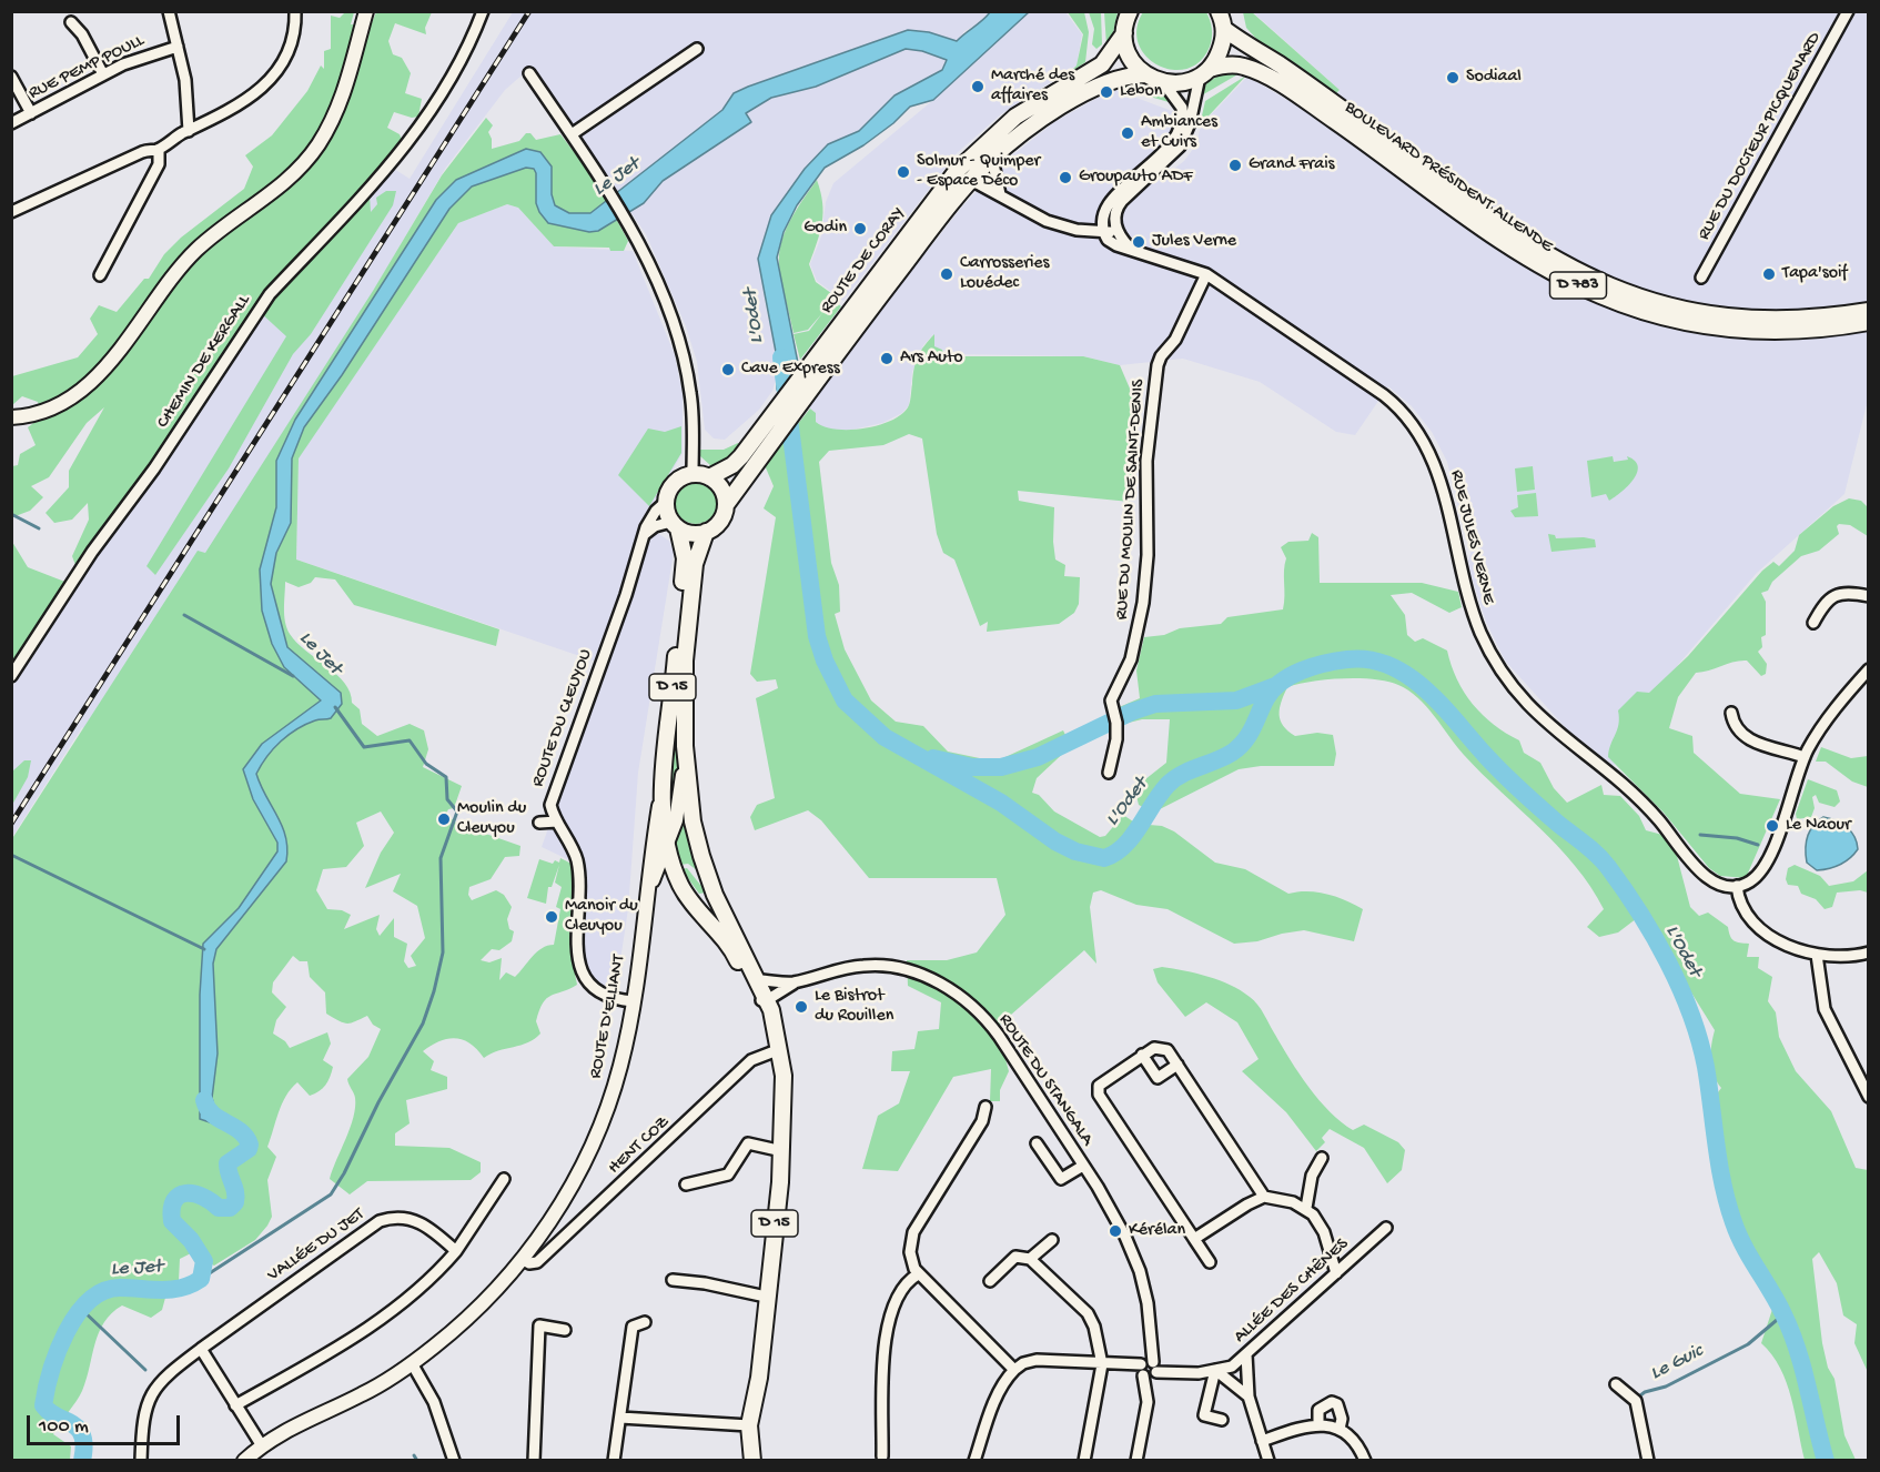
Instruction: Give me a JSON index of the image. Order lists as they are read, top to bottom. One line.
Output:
{"streets":{"main road":["BOULEVARD PRÉSIDENT ALLENDE","ROUTE DE CORAY","D 783","D 15"],"street":["RUE PEMP POULL","RUE DU DOCTEUR PICQUENARD","CHEMIN DE KERGALL","RUE DU MOULIN DE SAINT-DENIS","RUE JULES VERNE","ROUTE DU CLEUYOU","ROUTE D'ELLIANT","ROUTE DU STANGALA","HENT COZ","VALLÉE DU JET","ALLÉE DES CHÊNES"]},"crossings":[["ROUTE DE CORAY","RUE JULES VERNE"],["ROUTE DE CORAY","D 15"],["ROUTE DE CORAY","ROUTE DU CLEUYOU"],["RUE DU MOULIN DE SAINT-DENIS","RUE JULES VERNE"],["D 15","ROUTE DU CLEUYOU"],["D 15","ROUTE D'ELLIANT"],["D 15","ROUTE DU STANGALA"],["D 15","HENT COZ"],["ROUTE DU CLEUYOU","ROUTE D'ELLIANT"],["ROUTE D'ELLIANT","HENT COZ"]],"water":["Le Jet","L'Odet","Le Guic"],"places":["Sodiaal","Marché des affaires","Lebon","Ambiances et Cuirs","Grand Frais","Solmur - Quimper - Espace Déco","Groupauto ADF","Godin","Jules Verne","Carrosseries Louédec","Tapa'soif","Ars Auto","Cave Express","Moulin du Cleuyou","Le Naour","Manoir du Cleuyou","Le Bistrot du Rouillen","Kérélan"],"scale_bar":"100 m"}
